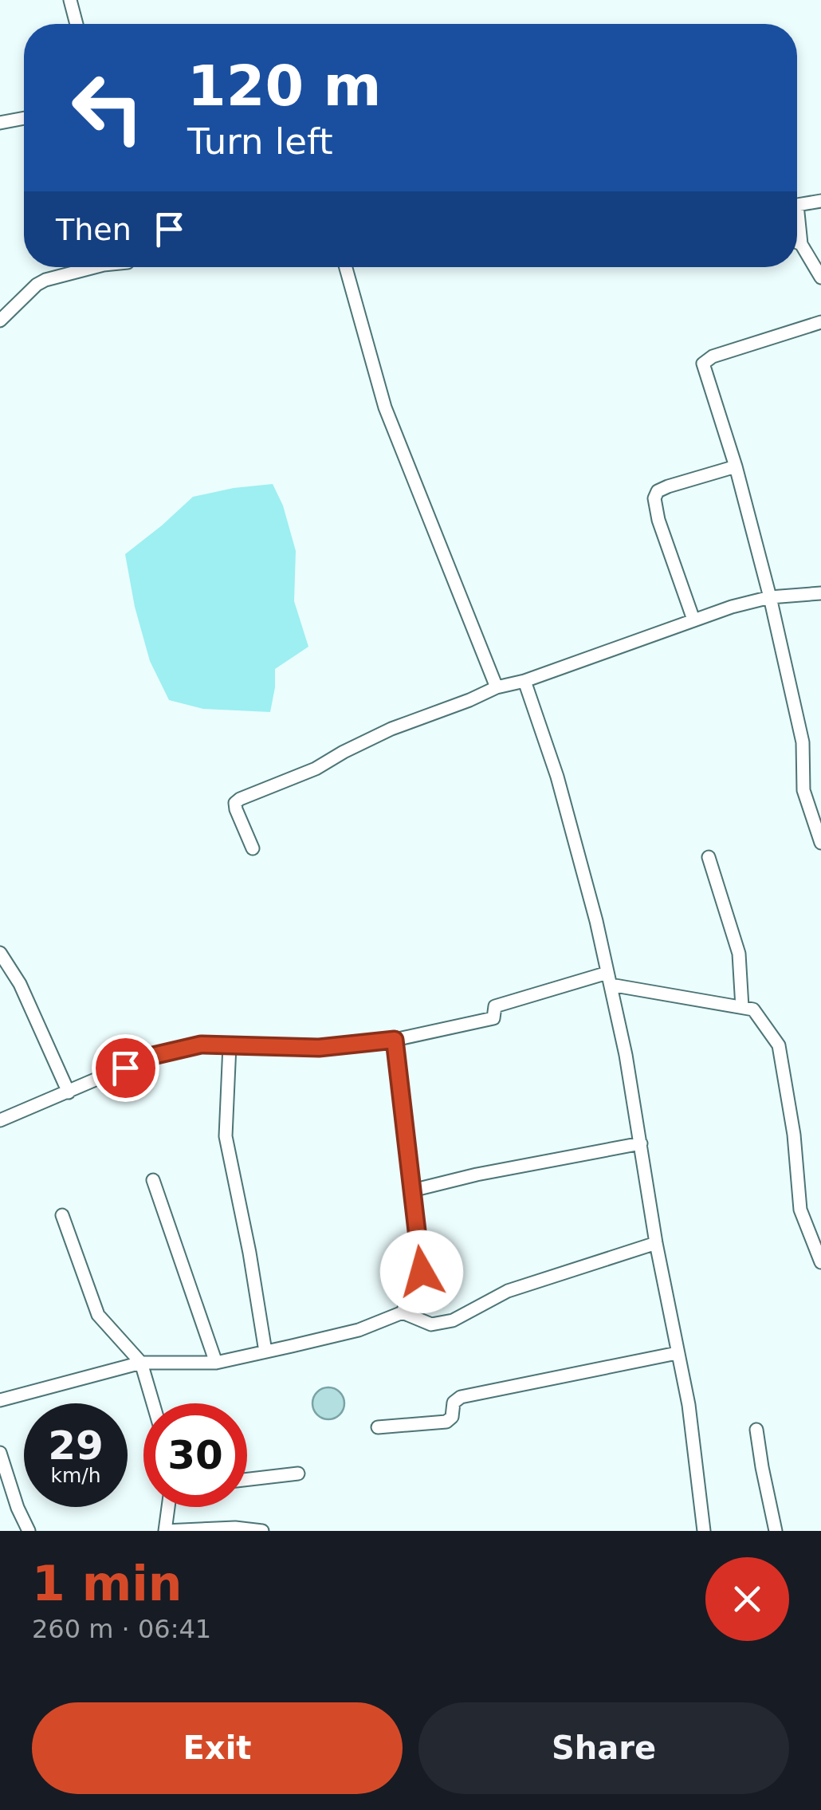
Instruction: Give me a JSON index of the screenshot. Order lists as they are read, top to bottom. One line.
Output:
{"page":{"turn":["120 m","Turn left"],"then":"Then","speed":"29 km/h","limit":"30","heading":["1 min","260 m · 06:41"],"buttons":["Exit","Share"]}}
